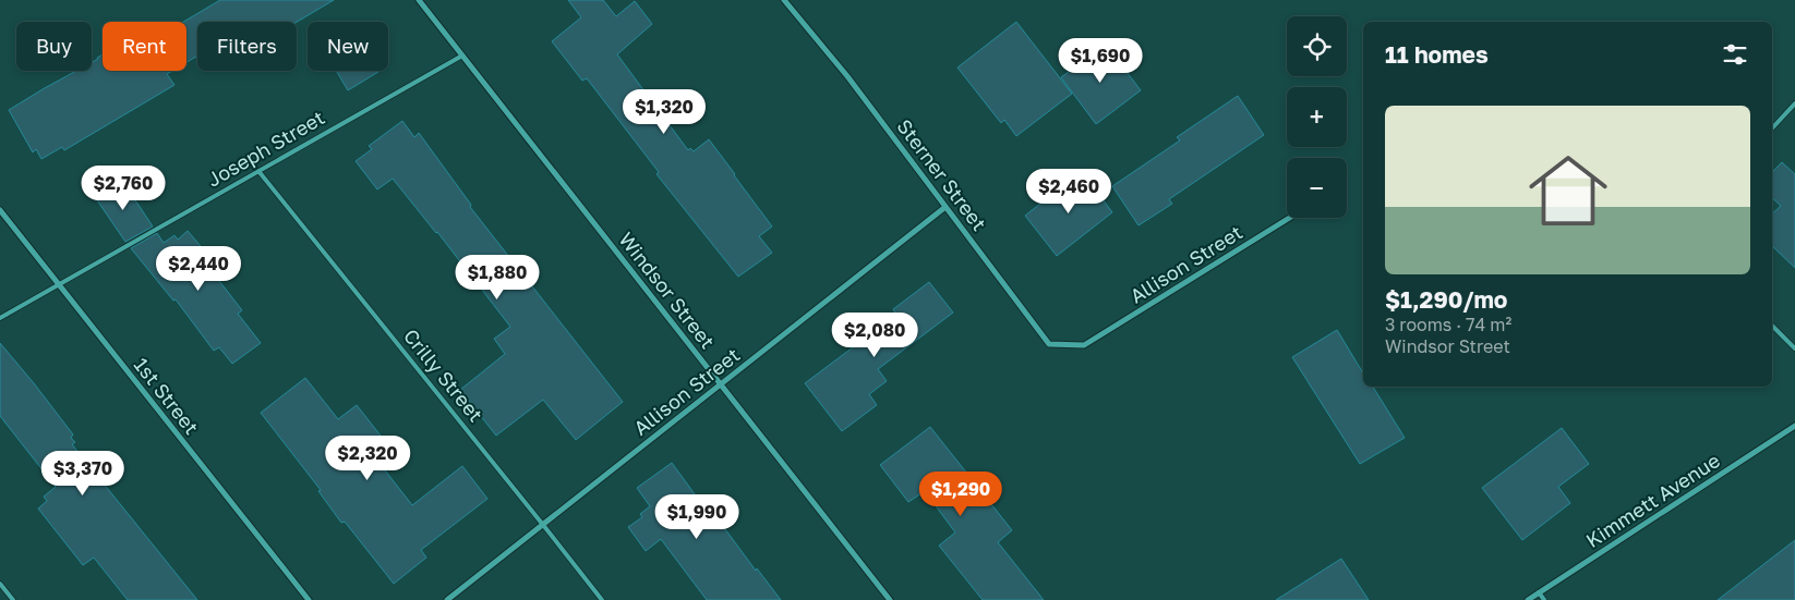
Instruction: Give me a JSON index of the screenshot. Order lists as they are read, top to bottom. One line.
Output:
{"streets":{"street":["Sterner Street","Allison Street","Windsor Street","1st Street","Kimmett Avenue"],"lane":["Joseph Street","Crilly Street"]},"crossings":[["Joseph Street","Windsor Street"],["Joseph Street","Crilly Street"],["Joseph Street","1st Street"],["Sterner Street","Allison Street"],["Allison Street","Windsor Street"],["Allison Street","Crilly Street"]],"page":{"map_buttons":["+","−"],"chip":["Buy","Rent","Filters","New"],"heading":"11 homes","price":["$1,690","$1,320","$2,760","$2,460","$2,440","$1,880","$2,080","$2,320","$3,370","$1,290","$1,990"],"list":[{"name":"$1,290/mo","note":"3 rooms · 74 m² · Windsor Street"}]}}
